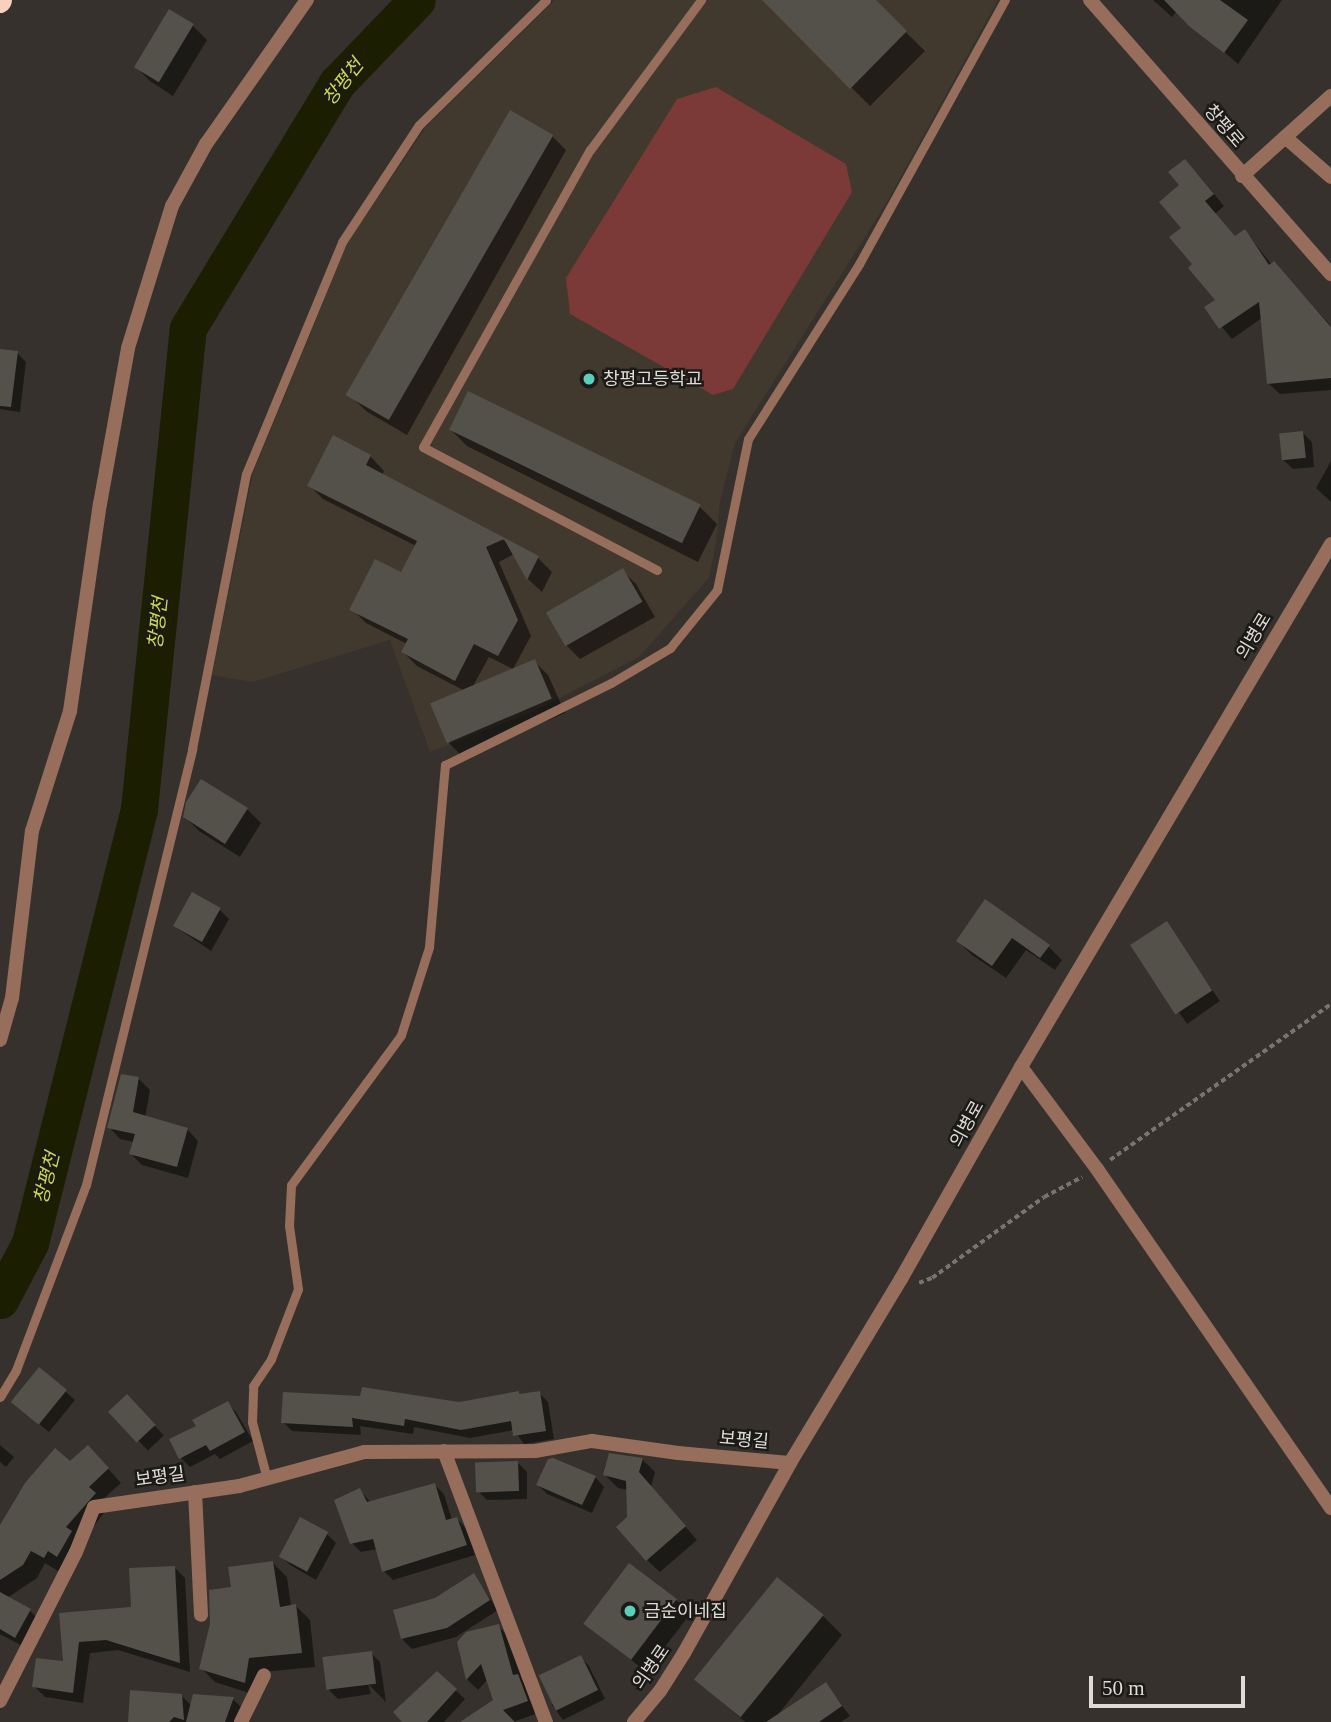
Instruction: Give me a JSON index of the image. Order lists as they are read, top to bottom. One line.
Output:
{"streets":{"street":["창평로","의병로","보평길"]},"crossings":[["의병로","보평길"]],"water":["창평천"],"places":["창평고등학교","금순이네집"],"scale_bar":"50 m"}
